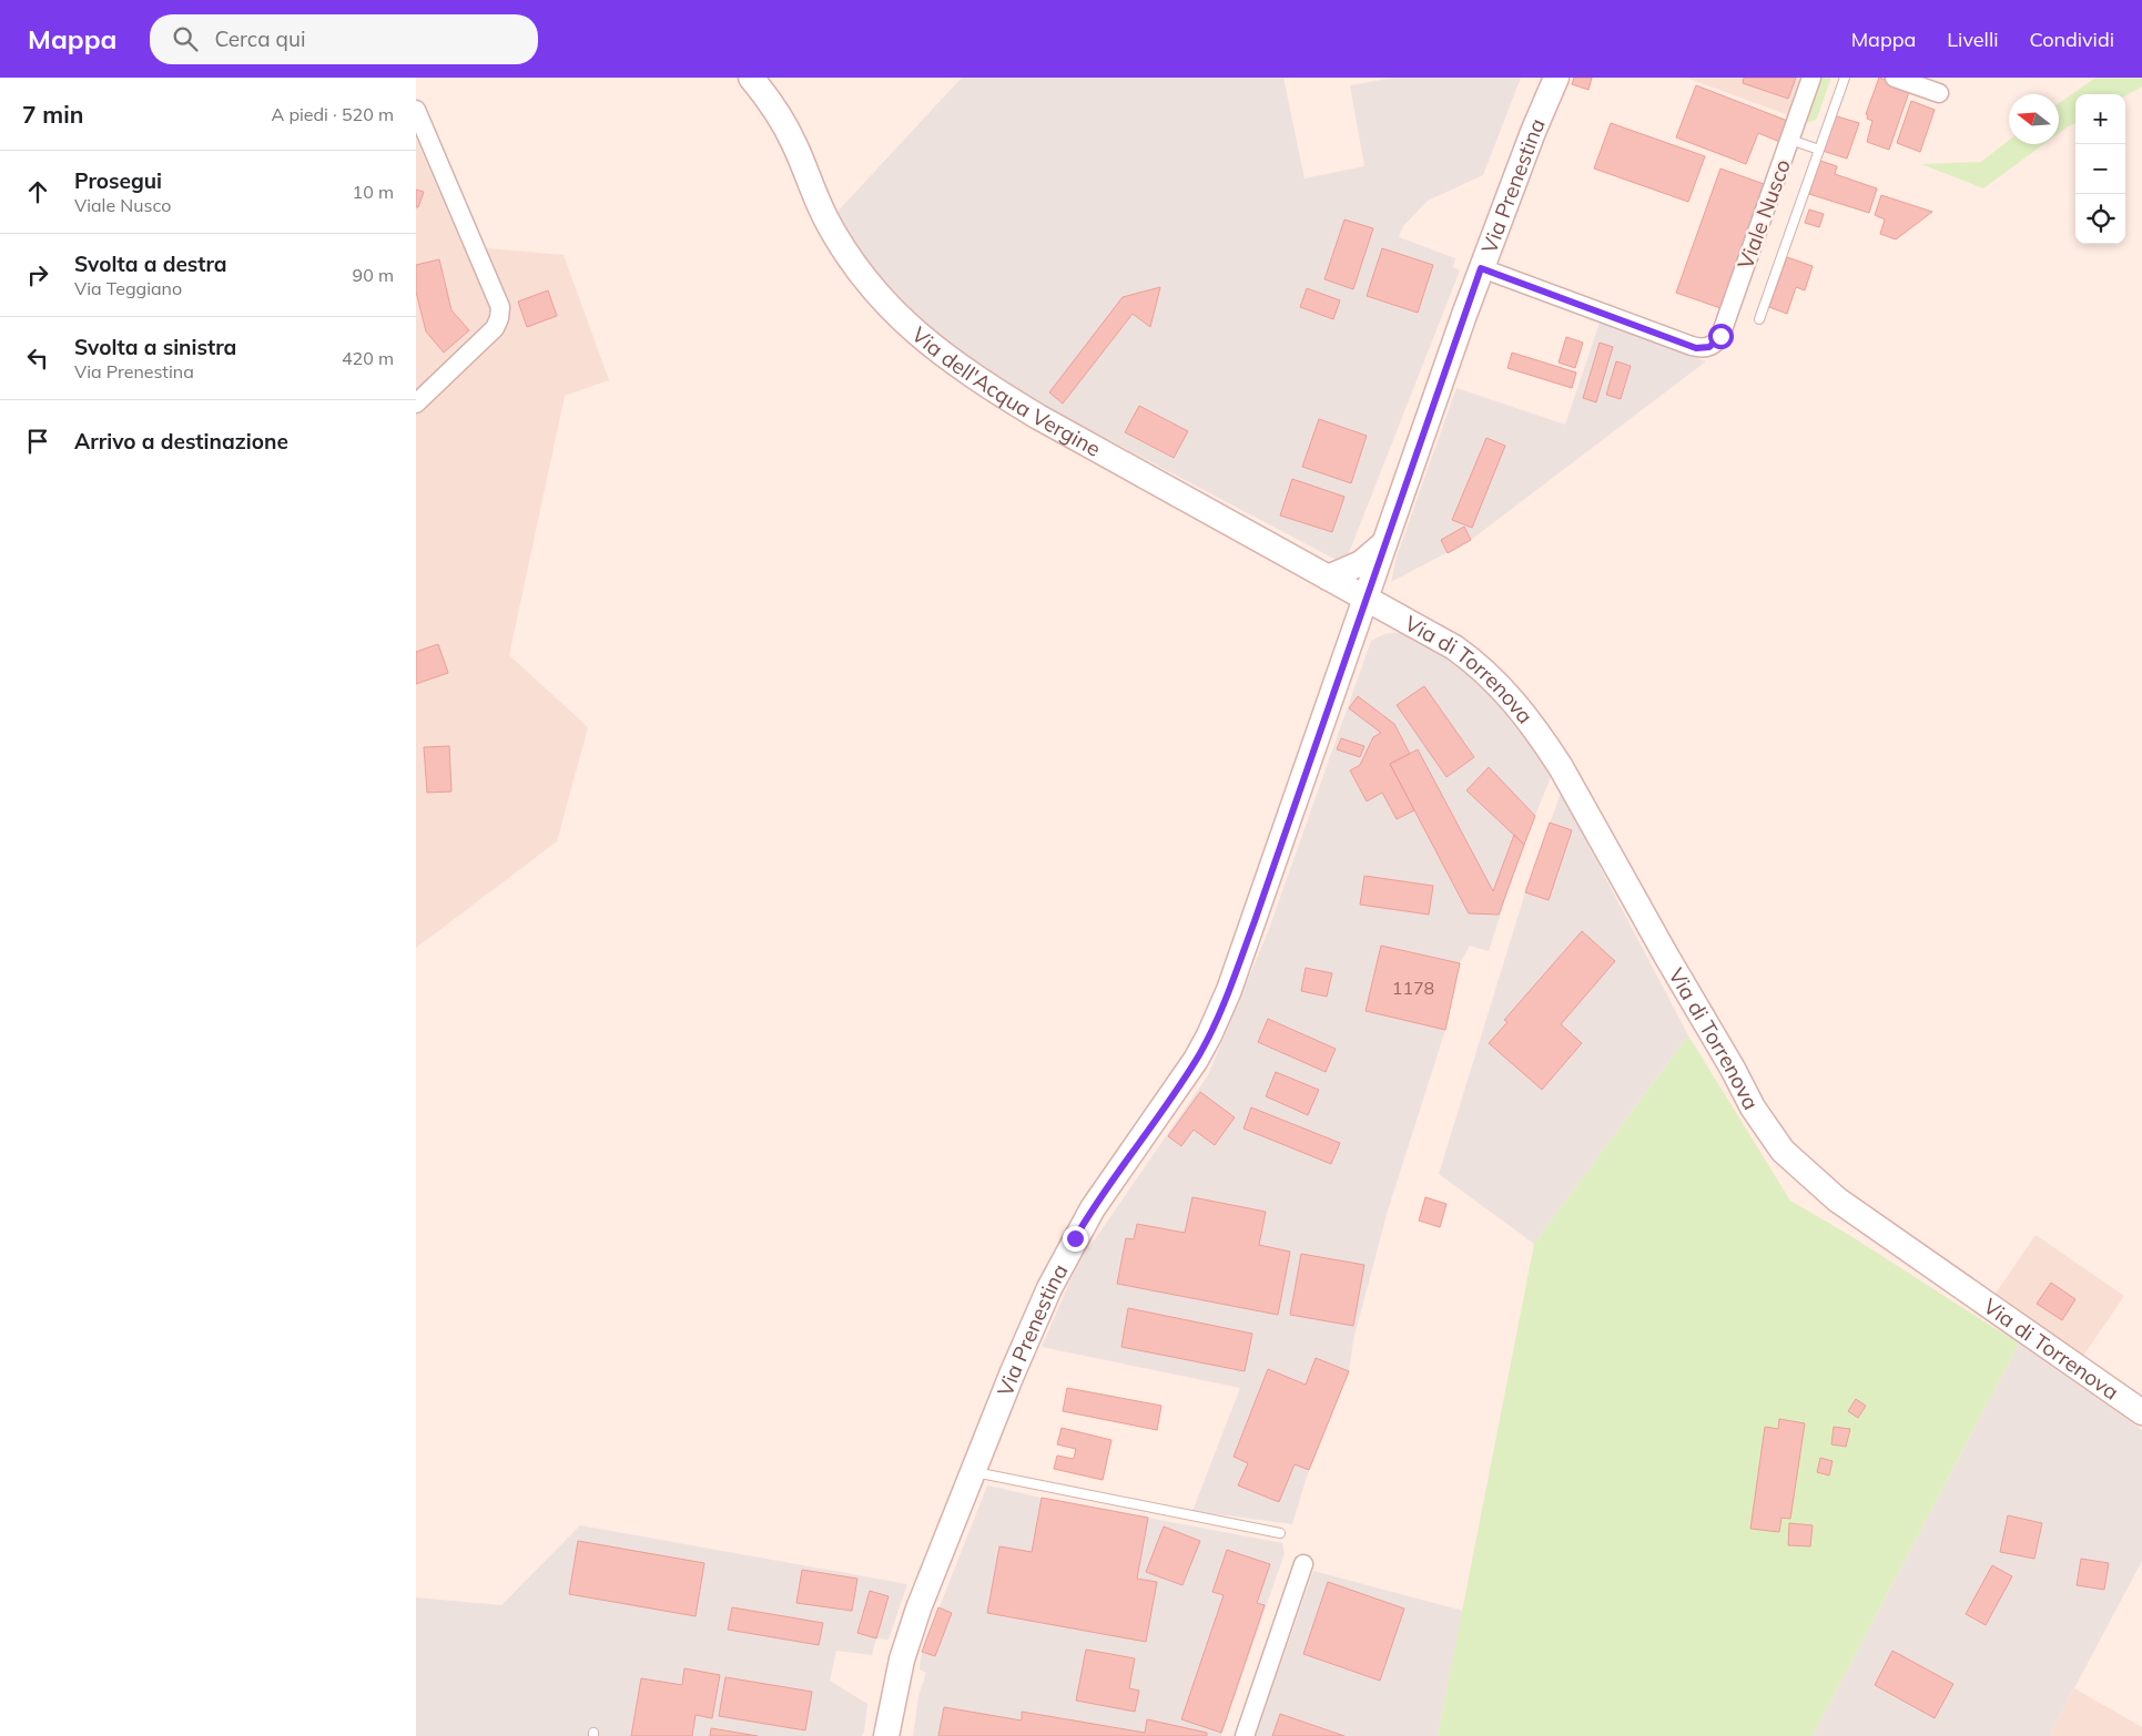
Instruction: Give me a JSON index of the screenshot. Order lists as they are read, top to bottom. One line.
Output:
{"streets":{"street":["Via Prenestina","Viale Nusco","Via dell'Acqua Vergine","Via di Torrenova"]},"crossings":[["Via Prenestina","Viale Nusco"],["Via Prenestina","Via dell'Acqua Vergine"],["Via Prenestina","Via di Torrenova"],["Via dell'Acqua Vergine","Via di Torrenova"]],"house_numbers":["1178"],"north":"left","page":{"header":"Mappa","search":"Cerca qui","nav":["Mappa","Livelli","Condividi"],"heading":["7 min","A piedi · 520 m"],"map_buttons":["+","−"],"list":[["Prosegui","Viale Nusco","10 m"],["Svolta a destra","Via Teggiano","90 m"],["Svolta a sinistra","Via Prenestina","420 m"],"Arrivo a destinazione"]}}
